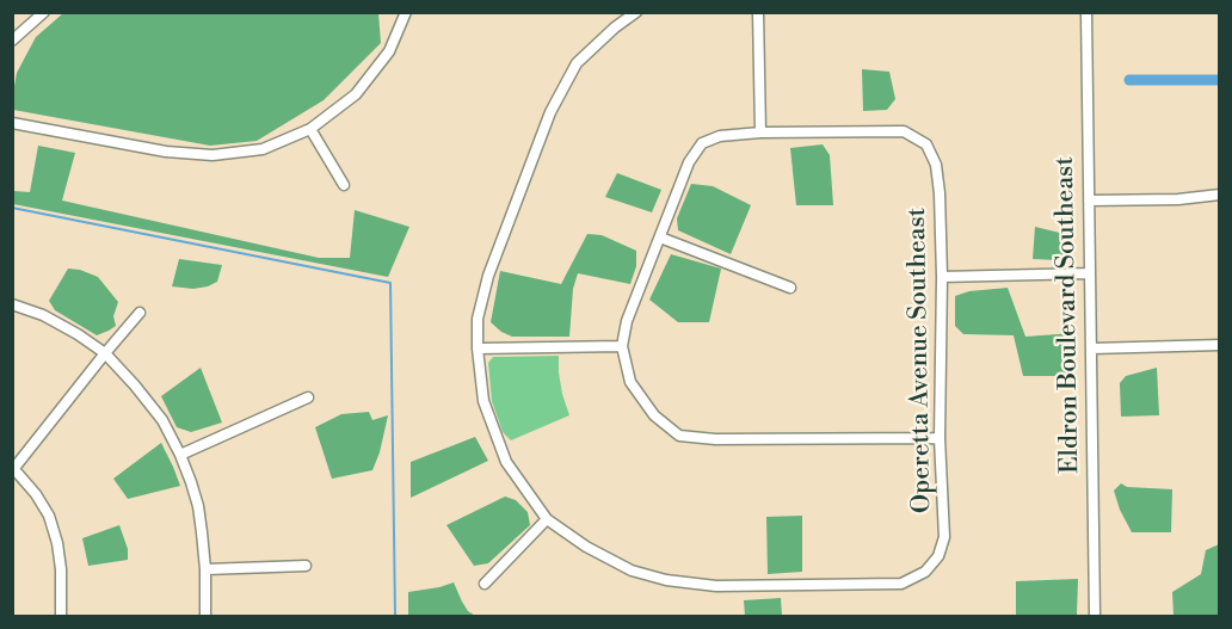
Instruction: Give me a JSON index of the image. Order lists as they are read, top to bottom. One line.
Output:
{"streets":{"street":["Eldron Boulevard Southeast","Operetta Avenue Southeast"]}}
